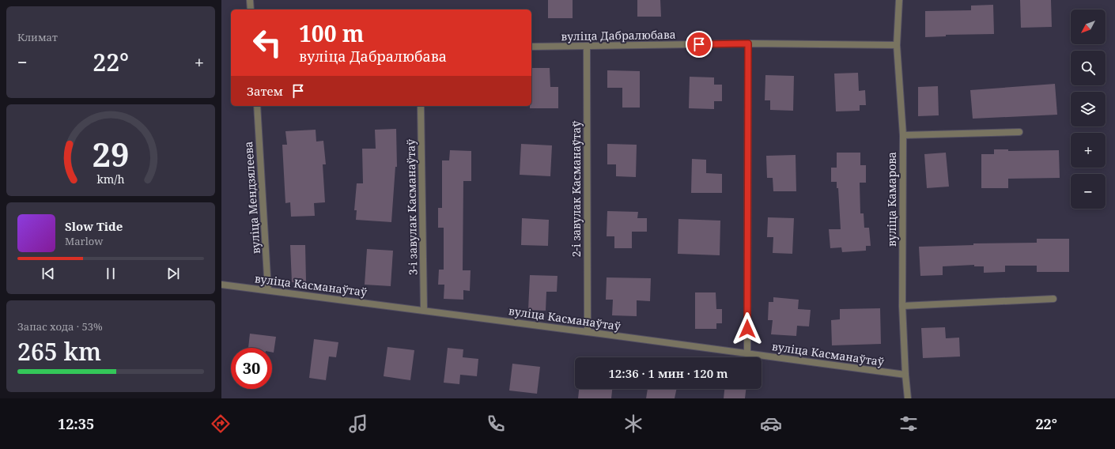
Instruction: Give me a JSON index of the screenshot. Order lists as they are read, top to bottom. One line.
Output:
{"streets":{"street":["вуліца Дабралюбава","2-і завулак Касманаўтаў","вуліца Мендзялеева","вуліца Камарова","3-і завулак Касманаўтаў","вуліца Касманаўтаў"]},"crossings":[["вуліца Дабралюбава","2-і завулак Касманаўтаў"],["вуліца Дабралюбава","вуліца Камарова"],["2-і завулак Касманаўтаў","вуліца Касманаўтаў"],["вуліца Мендзялеева","вуліца Касманаўтаў"],["вуліца Камарова","вуліца Касманаўтаў"],["3-і завулак Касманаўтаў","вуліца Касманаўтаў"]],"north":"bottom left","page":{"tile":["Климат",["Запас хода · 53%","265 km"]],"map_buttons":["+","−"],"turn":["100 m","вуліца Дабралюбава"],"heat":["−","22°","+"],"then":"Затем","song":["Slow Tide","Marlow"],"limit":"30","trip":"12:36 · 1 мин · 120 m","tabs":["12:35","22°"],"gauge":["29","km/h"]}}
